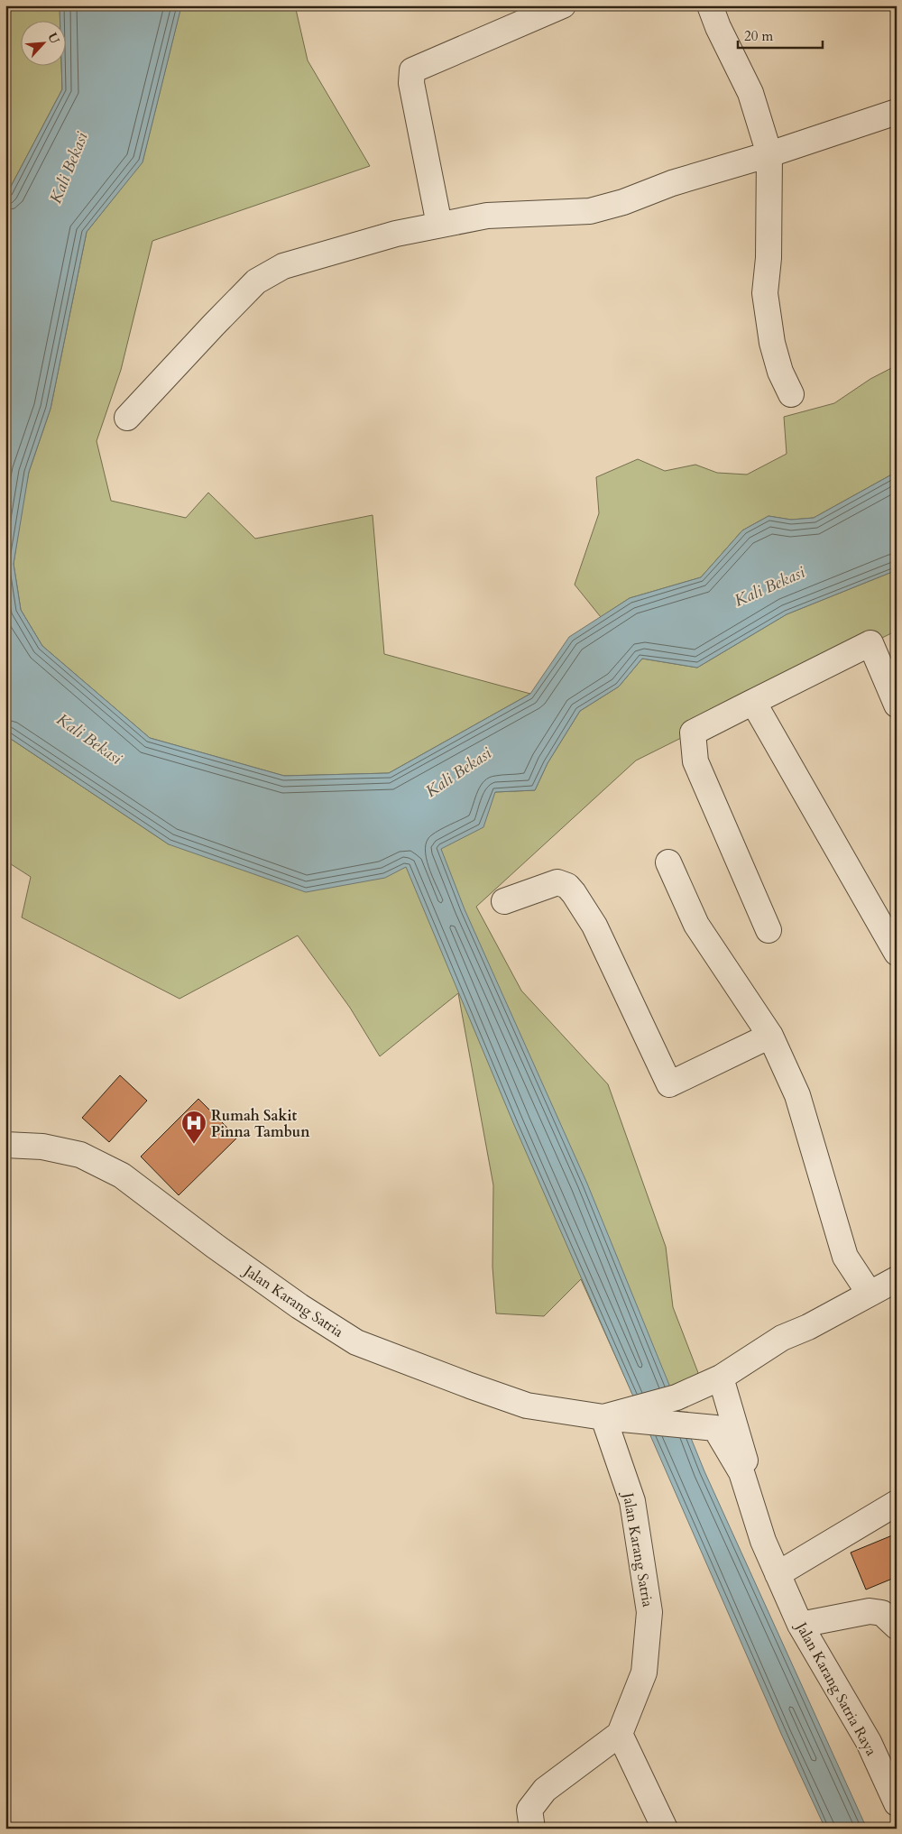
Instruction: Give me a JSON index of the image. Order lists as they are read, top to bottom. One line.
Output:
{"streets":{"street":["Jalan Karang Satria","Jalan Karang Satria Raya"]},"water":["Kali Bekasi"],"places":{"hospital":["Rumah Sakit Pinna Tambun"]},"scale_bar":"20 m","north":"top right"}
